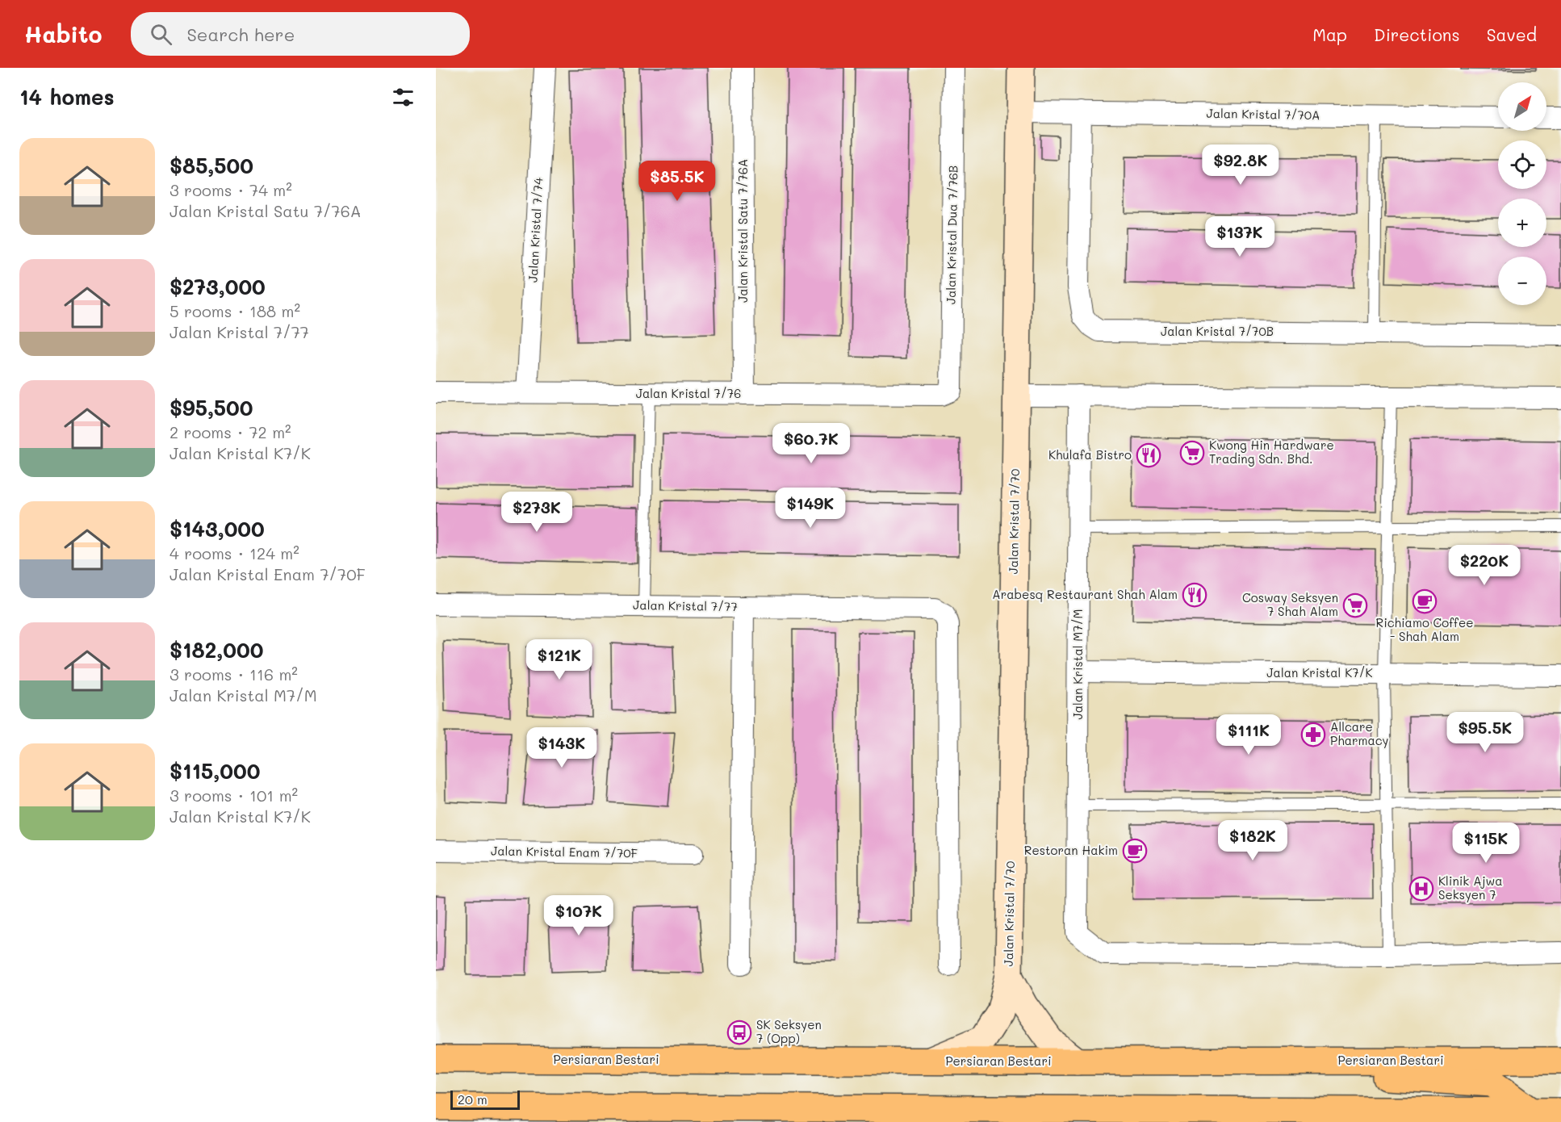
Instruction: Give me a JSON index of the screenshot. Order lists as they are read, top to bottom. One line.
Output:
{"streets":{"main road":["Persiaran Bestari"],"street":["Jalan Kristal 7/70A","Jalan Kristal 7/74","Jalan Kristal Satu 7/76A","Jalan Kristal Dua 7/76B","Jalan Kristal 7/70B","Jalan Kristal 7/76","Jalan Kristal 7/70","Jalan Kristal 7/77","Jalan Kristal M7/M","Jalan Kristal K7/K","Jalan Kristal Enam 7/70F"]},"crossings":[["Jalan Kristal 7/70A","Jalan Kristal 7/70B"],["Jalan Kristal 7/70A","Jalan Kristal 7/70"],["Jalan Kristal 7/74","Jalan Kristal 7/76"],["Jalan Kristal Satu 7/76A","Jalan Kristal 7/76"],["Jalan Kristal Dua 7/76B","Jalan Kristal 7/76"],["Jalan Kristal 7/70","Persiaran Bestari"],["Jalan Kristal M7/M","Jalan Kristal K7/K"]],"places":{"supermarket":["Kwong Hin Hardware Trading Sdn. Bhd.","Cosway Seksyen 7 Shah Alam"],"restaurant":["Khulafa Bistro","Arabesq Restaurant Shah Alam"],"cafe":["Richiamo Coffee - Shah Alam","Restoran Hakim"],"pharmacy":["Allcare Pharmacy"],"hospital":["Klinik Ajwa Seksyen 7"],"bus stop":["SK Seksyen 7 (Opp)"]},"scale_bar":"20 m","north":"top right","page":{"header":"Habito","search":"Search here","nav":["Map","Directions","Saved"],"heading":"14 homes","map_buttons":["+","−"],"list":[{"name":"$85,500","note":"3 rooms · 74 m² · Jalan Kristal Satu 7/76A"},{"name":"$273,000","note":"5 rooms · 188 m² · Jalan Kristal 7/77"},{"name":"$95,500","note":"2 rooms · 72 m² · Jalan Kristal K7/K"},{"name":"$143,000","note":"4 rooms · 124 m² · Jalan Kristal Enam 7/70F"},{"name":"$182,000","note":"3 rooms · 116 m² · Jalan Kristal M7/M"},{"name":"$115,000","note":"3 rooms · 101 m² · Jalan Kristal K7/K"}],"price":["$92.8K","$85.5K","$137K","$60.7K","$149K","$273K","$220K","$121K","$95.5K","$111K","$143K","$182K","$115K","$107K"],"scale":"20 m"}}
